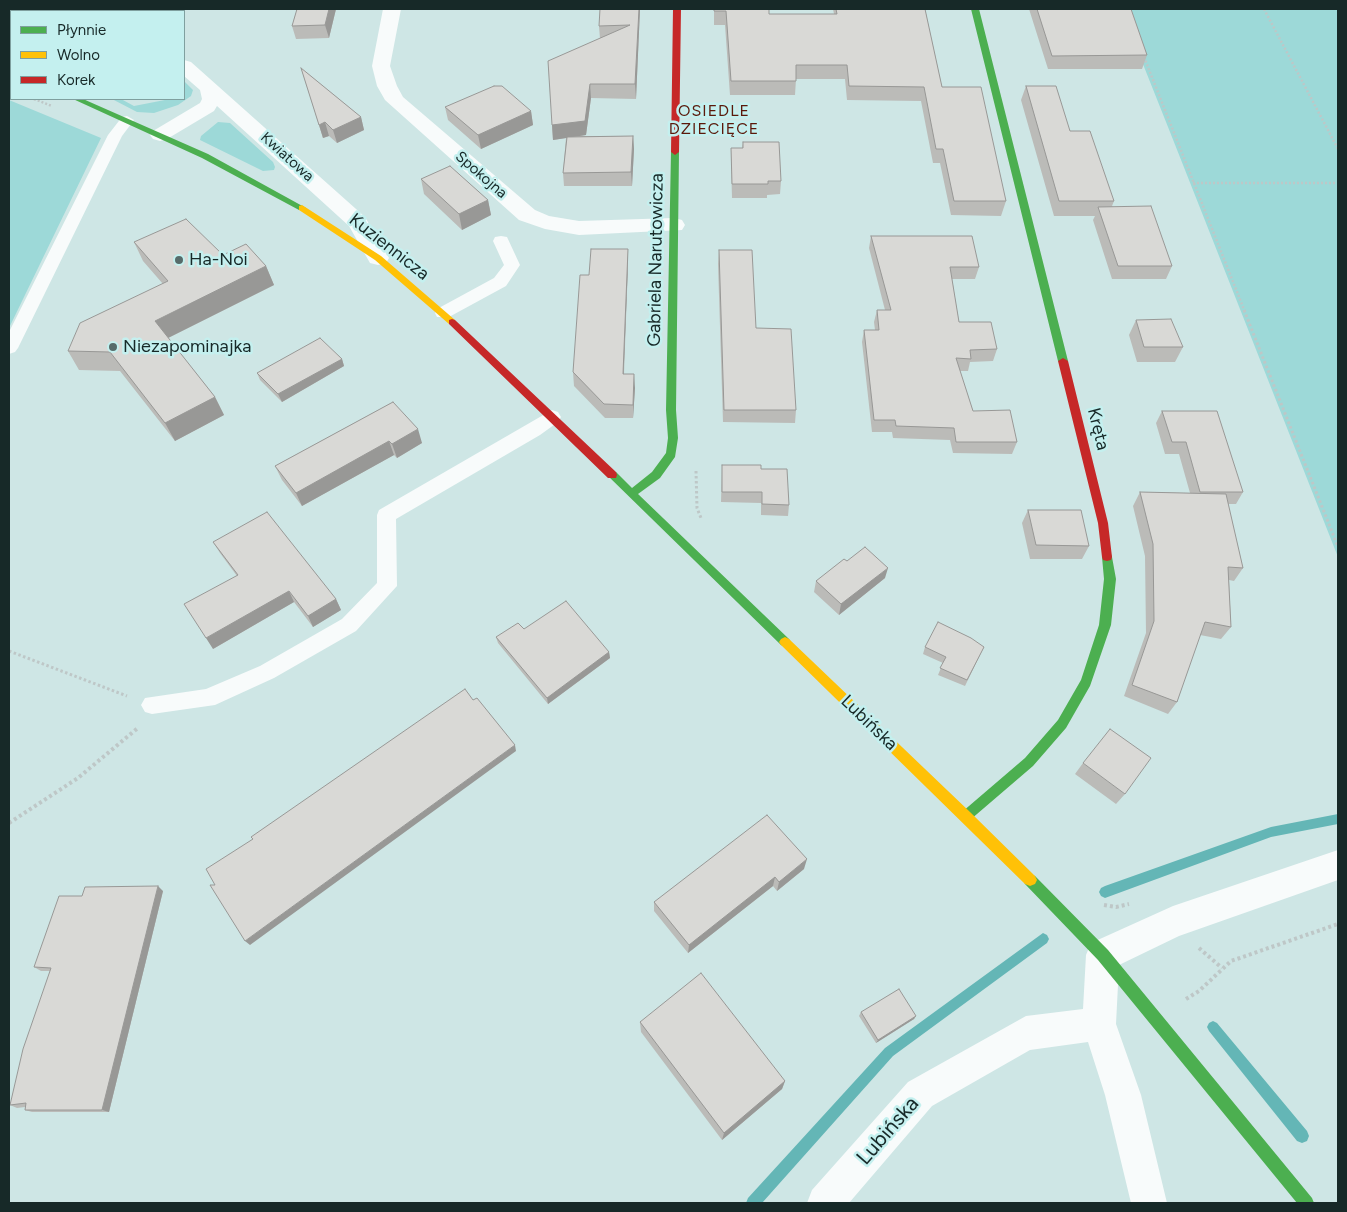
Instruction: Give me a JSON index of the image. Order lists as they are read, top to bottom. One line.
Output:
{"streets":{"main road":["Kuziennicza","Gabriela Narutowicza","Kręta","Lubińska"],"street":["Kwiatowa","Spokojna"]},"crossings":[["Kwiatowa","Kuziennicza"],["Spokojna","Gabriela Narutowicza"],["Kuziennicza","Gabriela Narutowicza"],["Kuziennicza","Lubińska"],["Gabriela Narutowicza","Lubińska"],["Kręta","Lubińska"]],"districts":["OSIEDLE DZIECIĘCE"],"places":["Ha-Noi","Niezapominajka"],"legend":["Płynnie","Wolno","Korek"]}
